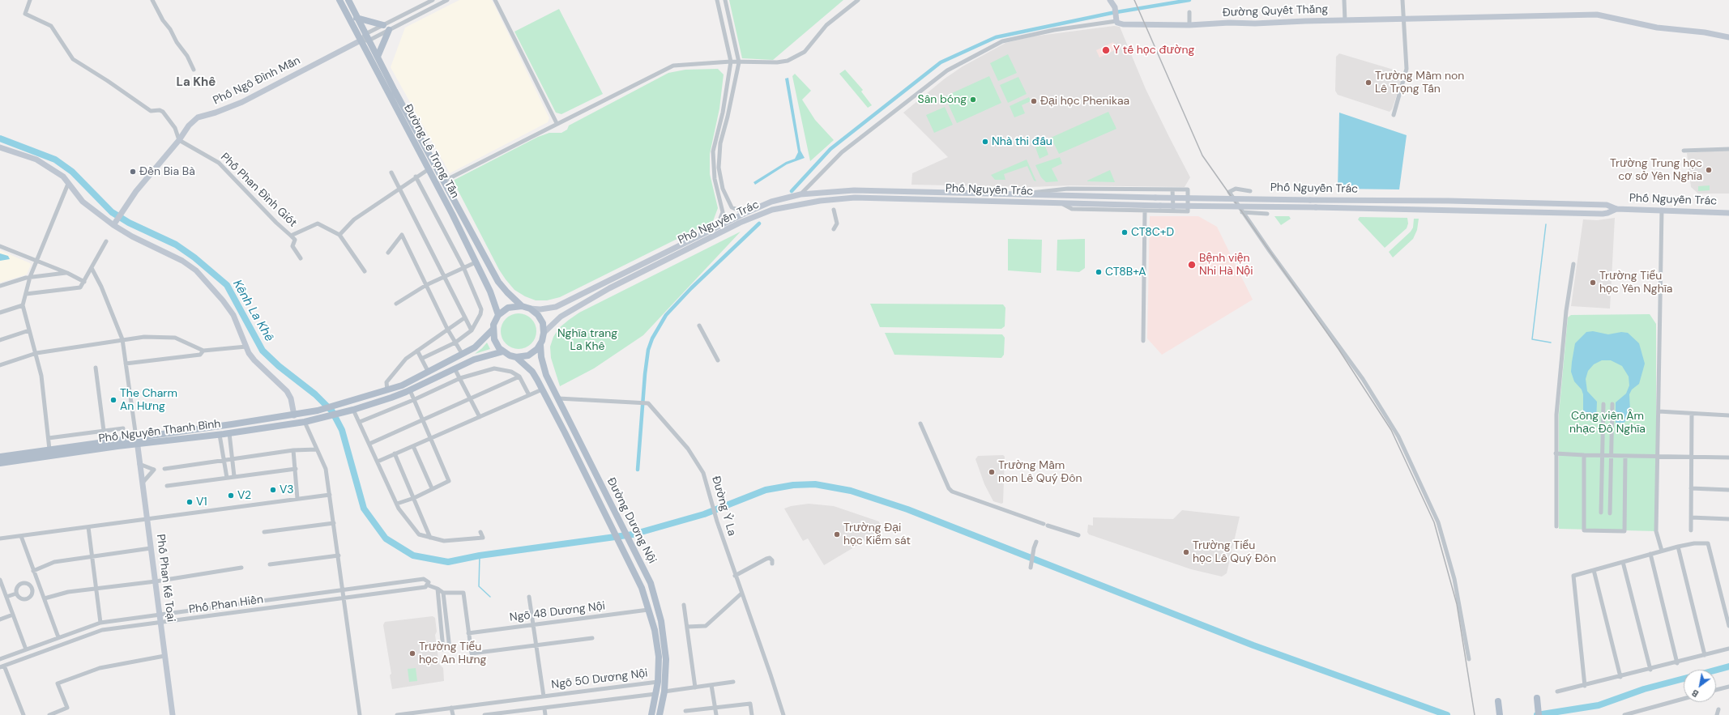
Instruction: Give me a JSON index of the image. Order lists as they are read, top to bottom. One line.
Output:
{"streets":{"main road":["Đường Quyết Thắng","Phố Ngô Đình Mẫn","Đường Lê Trọng Tấn","Phố Nguyễn Trác","Phố Nguyễn Thanh Bình","Đường Dương Nội","Phố Phan Kế Toại"],"street":["Phố Phan Đình Giót","Đường Ỷ La","Phố Phan Hiền","Ngõ 48 Dương Nội","Ngõ 50 Dương Nội"]},"crossings":[["Phố Ngô Đình Mẫn","Đường Lê Trọng Tấn"],["Phố Ngô Đình Mẫn","Phố Phan Đình Giót"],["Đường Lê Trọng Tấn","Phố Nguyễn Trác"],["Đường Lê Trọng Tấn","Đường Dương Nội"],["Phố Nguyễn Trác","Đường Dương Nội"],["Phố Nguyễn Thanh Bình","Phố Phan Kế Toại"],["Đường Ỷ La","Đường Dương Nội"],["Đường Dương Nội","Ngõ 48 Dương Nội"],["Đường Dương Nội","Ngõ 50 Dương Nội"],["Phố Phan Kế Toại","Phố Phan Hiền"]],"districts":["La Khê"],"water":["Kênh La Khê"],"parks":["Nghĩa trang La Khê","Công viên Âm nhạc Đô Nghĩa"],"places":["Y tế học đường","Trường Mầm non Lê Trọng Tấn","Sân bóng","Đại học Phenikaa","Nhà thi đấu","Trường Trung học cơ sở Yên Nghĩa","Đền Bia Bà","CT8C+D","Bệnh viện Nhi Hà Nội","CT8B+A","Trường Tiểu học Yên Nghĩa","The Charm An Hưng","Trường Mầm non Lê Quý Đôn","V3","V2","V1","Trường Đại học Kiểm sát","Trường Tiểu học Lê Quý Đôn","Trường Tiểu học An Hưng"],"north":"bottom left"}
